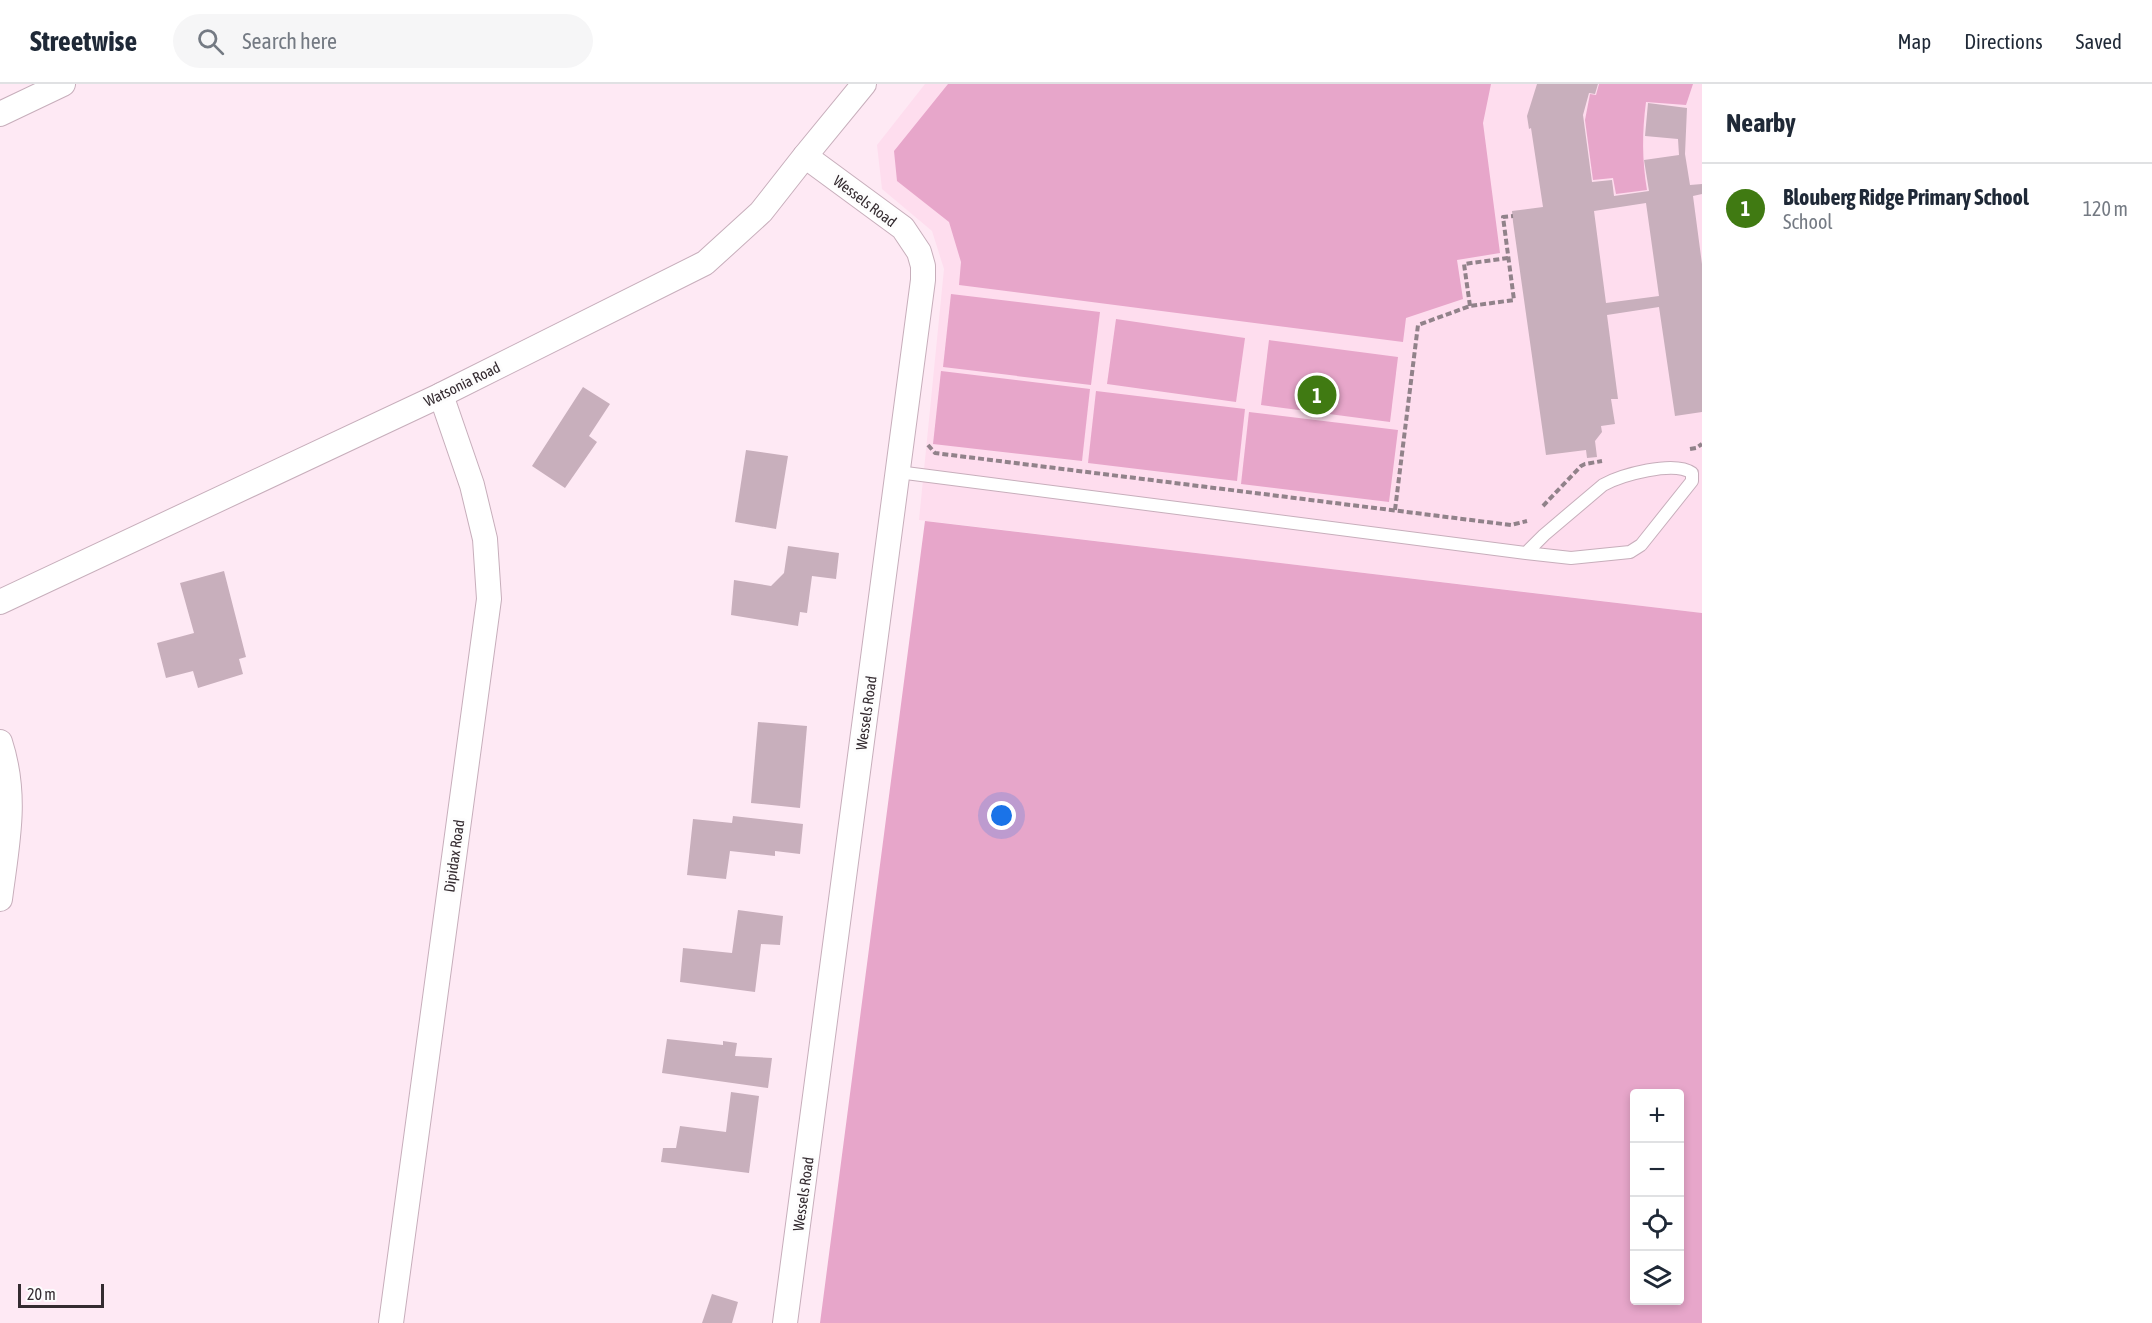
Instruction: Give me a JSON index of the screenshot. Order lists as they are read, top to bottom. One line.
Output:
{"streets":{"street":["Wessels Road","Watsonia Road","Dipidax Road"]},"crossings":[["Wessels Road","Watsonia Road"],["Watsonia Road","Dipidax Road"]],"scale_bar":"20 m","page":{"header":"Streetwise","search":"Search here","nav":["Map","Directions","Saved"],"heading":"Nearby","list":[{"mark":"1","name":"Blouberg Ridge Primary School","note":"School","value":"120 m"}],"pins":"1","map_buttons":["+","−"],"scale":"20 m"}}
